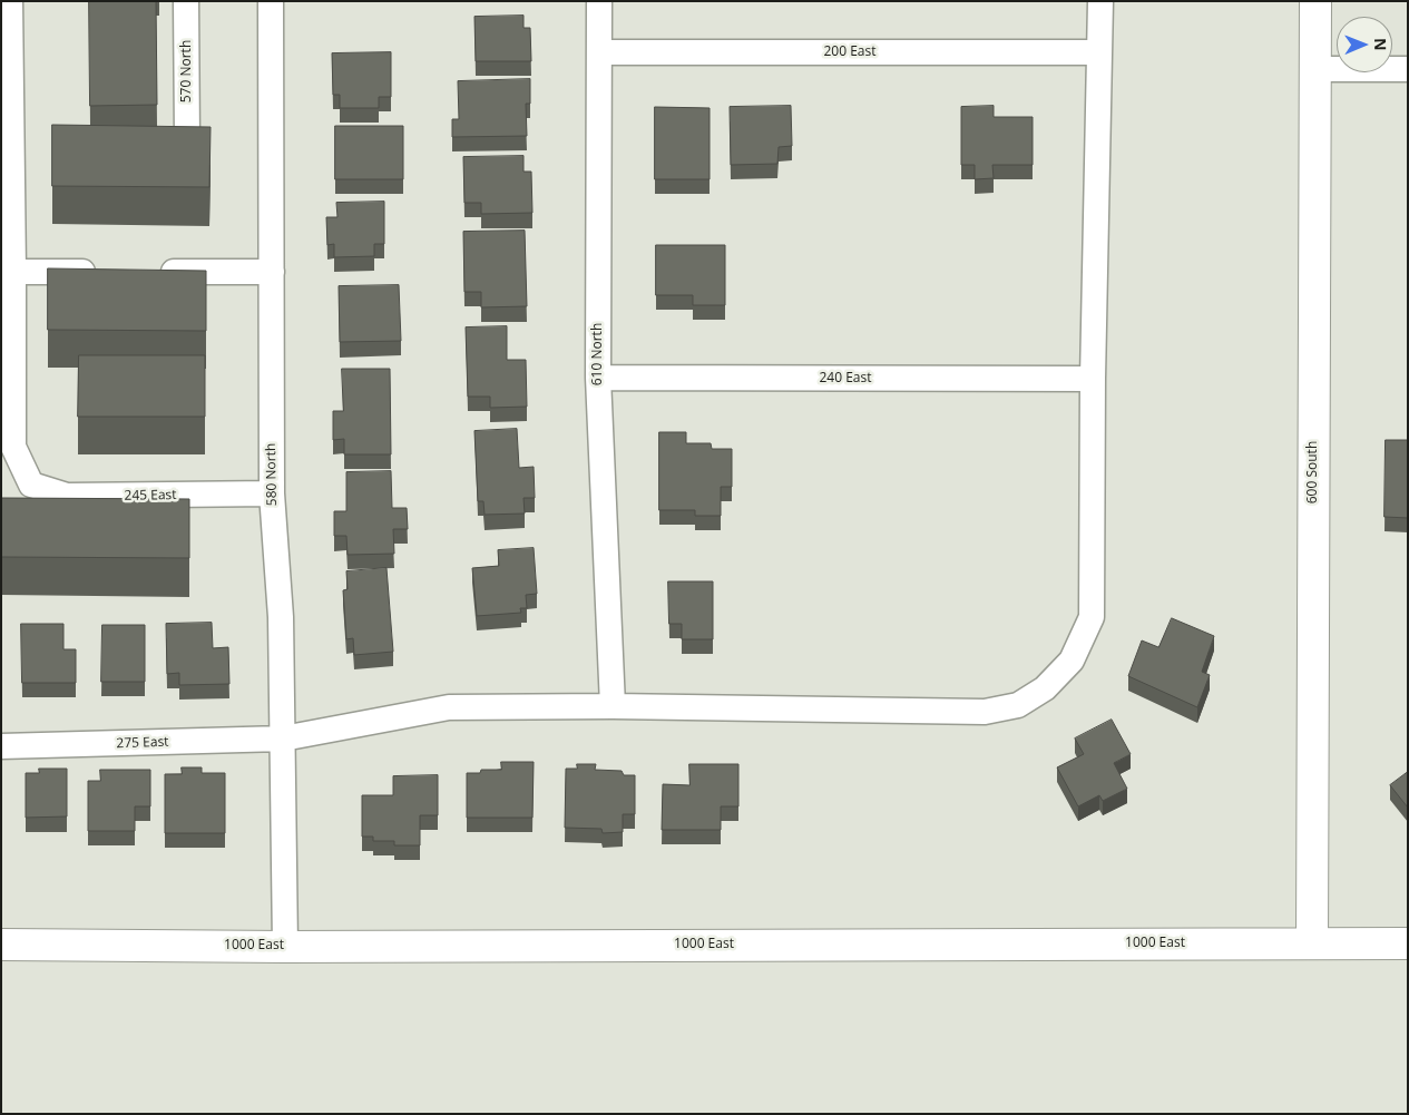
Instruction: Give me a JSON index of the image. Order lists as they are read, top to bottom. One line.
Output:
{"streets":{"street":["200 East","570 North","610 North","240 East","600 South","580 North","245 East","275 East","1000 East"]},"crossings":[["200 East","610 North"],["200 East","275 East"],["610 North","240 East"],["610 North","275 East"],["240 East","275 East"],["600 South","1000 East"],["580 North","245 East"],["580 North","275 East"],["580 North","1000 East"]],"north":"right"}
